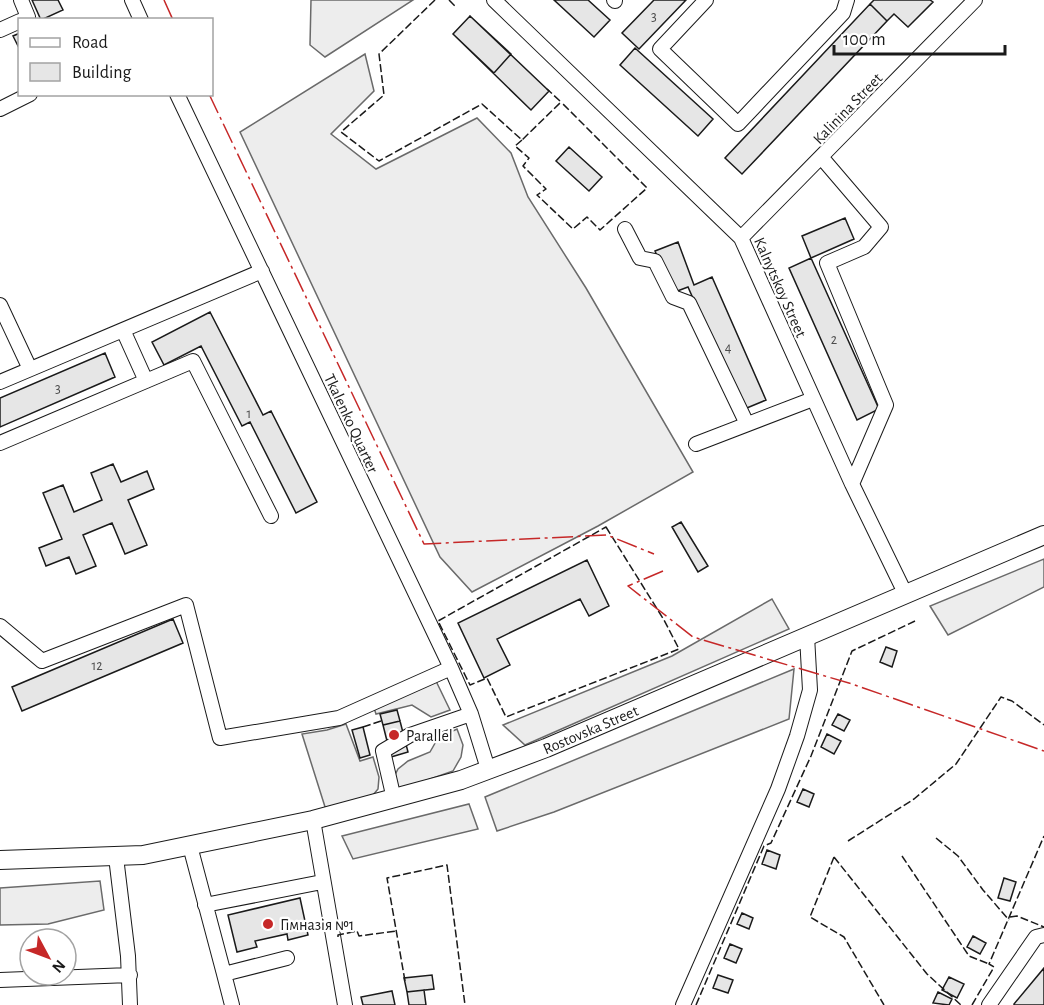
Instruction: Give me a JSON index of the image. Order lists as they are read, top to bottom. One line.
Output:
{"streets":{"highway":["Rostovska Street"],"street":["Kalinina Street","Kalnytskoy Street","Tkalenko Quarter"]},"crossings":[["Kalinina Street","Kalnytskoy Street"],["Kalnytskoy Street","Rostovska Street"],["Tkalenko Quarter","Rostovska Street"]],"places":["Parallel","Гімназія №1"],"house_numbers":["3","2","4","3","1","12"],"legend":["Road","Building"],"scale_bar":"100 m","north":"bottom right"}
